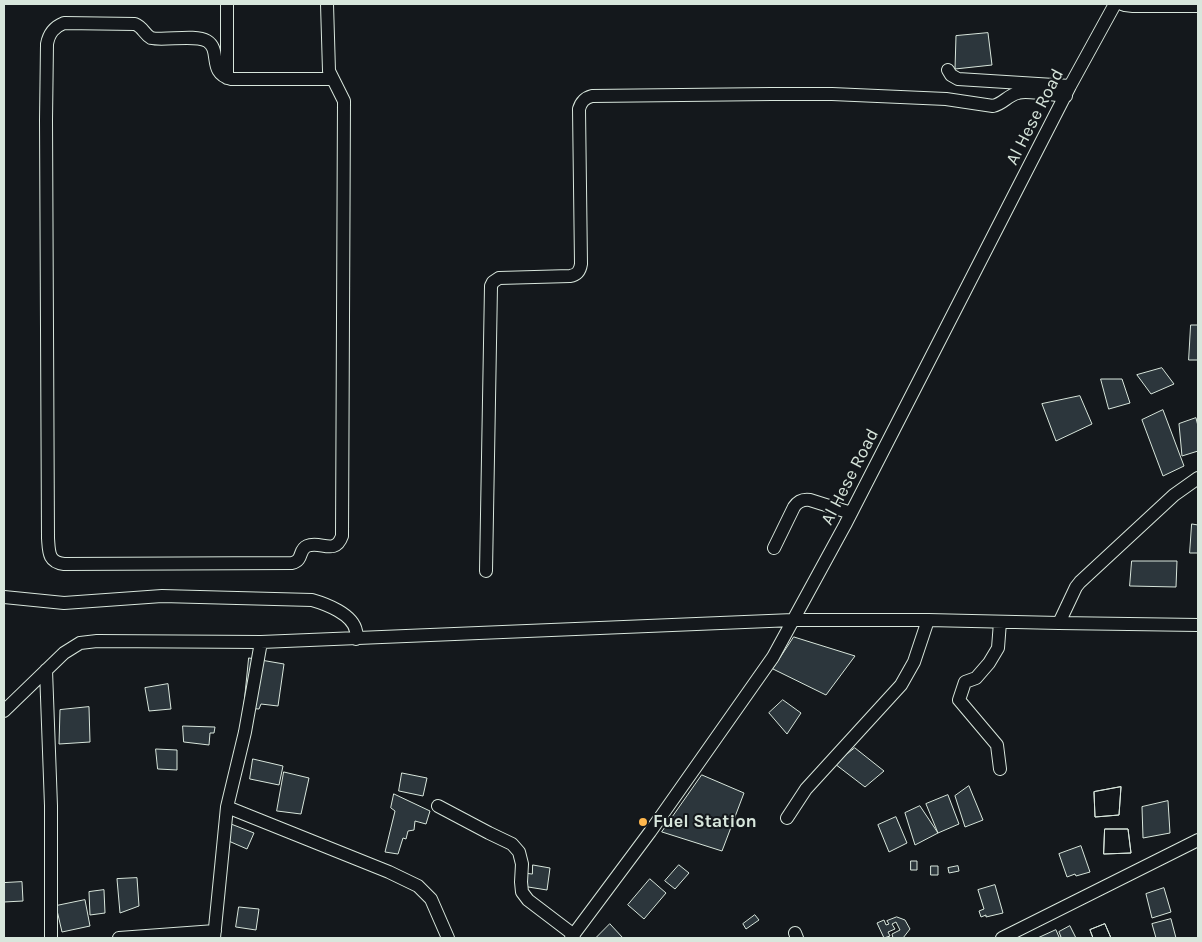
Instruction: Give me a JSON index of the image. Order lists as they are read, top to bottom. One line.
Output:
{"streets":{"street":["Al Hese Road"]},"places":["Fuel Station"]}
